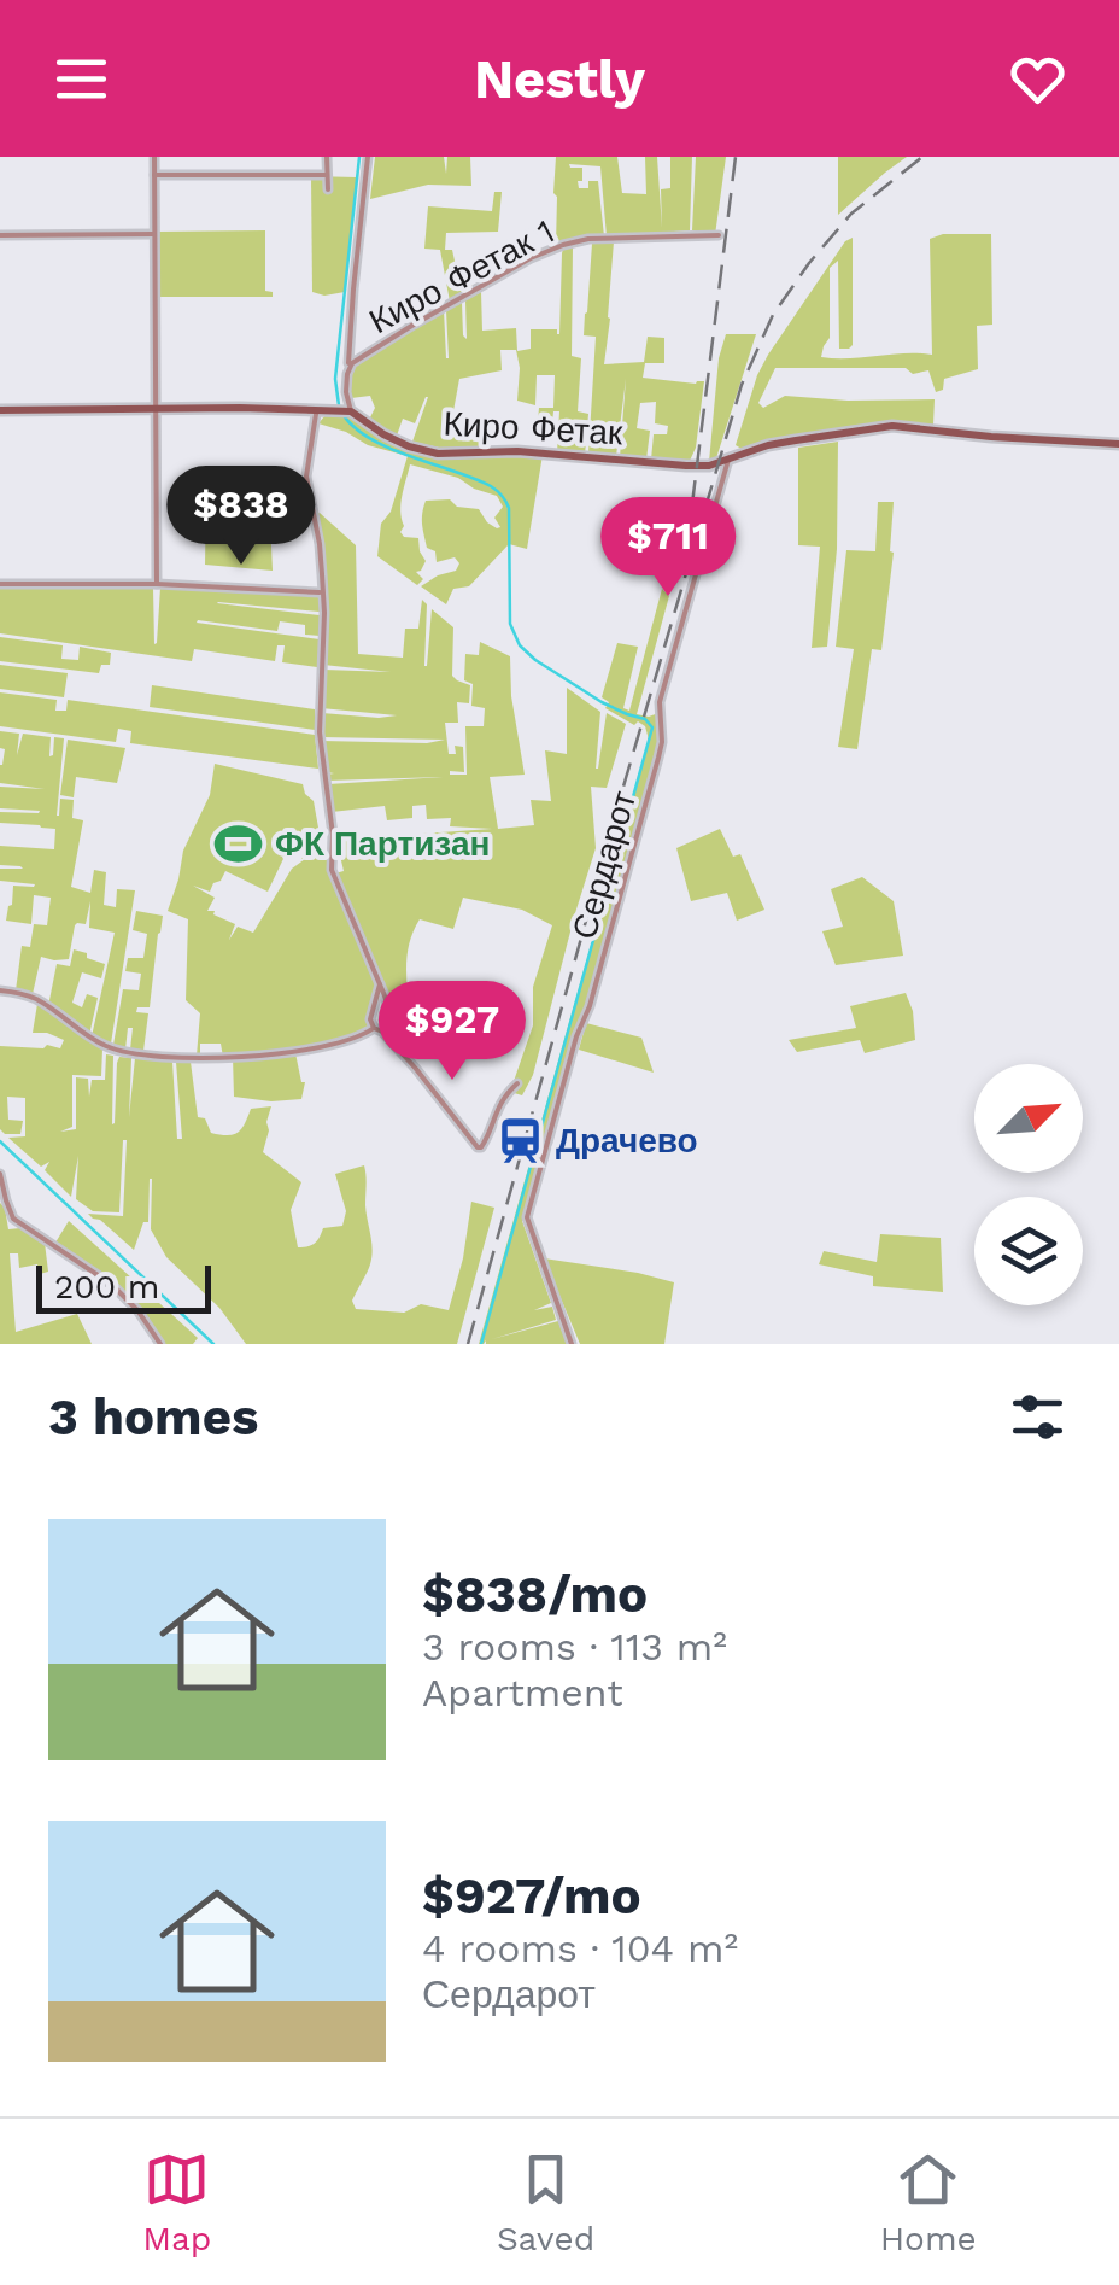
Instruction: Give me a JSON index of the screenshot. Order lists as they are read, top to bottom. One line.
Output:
{"streets":{"main road":["Киро Фетак"],"street":["Киро Фетак 1","Сердарот"]},"crossings":[["Киро Фетак 1","Киро Фетак"],["Киро Фетак","Сердарот"]],"places":{"sports":["ФК Партизан"],"station":["Драчево"]},"scale_bar":"200 m","north":"top right","page":{"header":"Nestly","price":["$838","$711","$927"],"scale":"200 m","heading":"3 homes","list":[{"name":"$838/mo","note":"3 rooms · 113 m² · Apartment"},{"name":"$927/mo","note":"4 rooms · 104 m² · Сердарот"}],"tabs":["Map","Saved","Home"]}}
